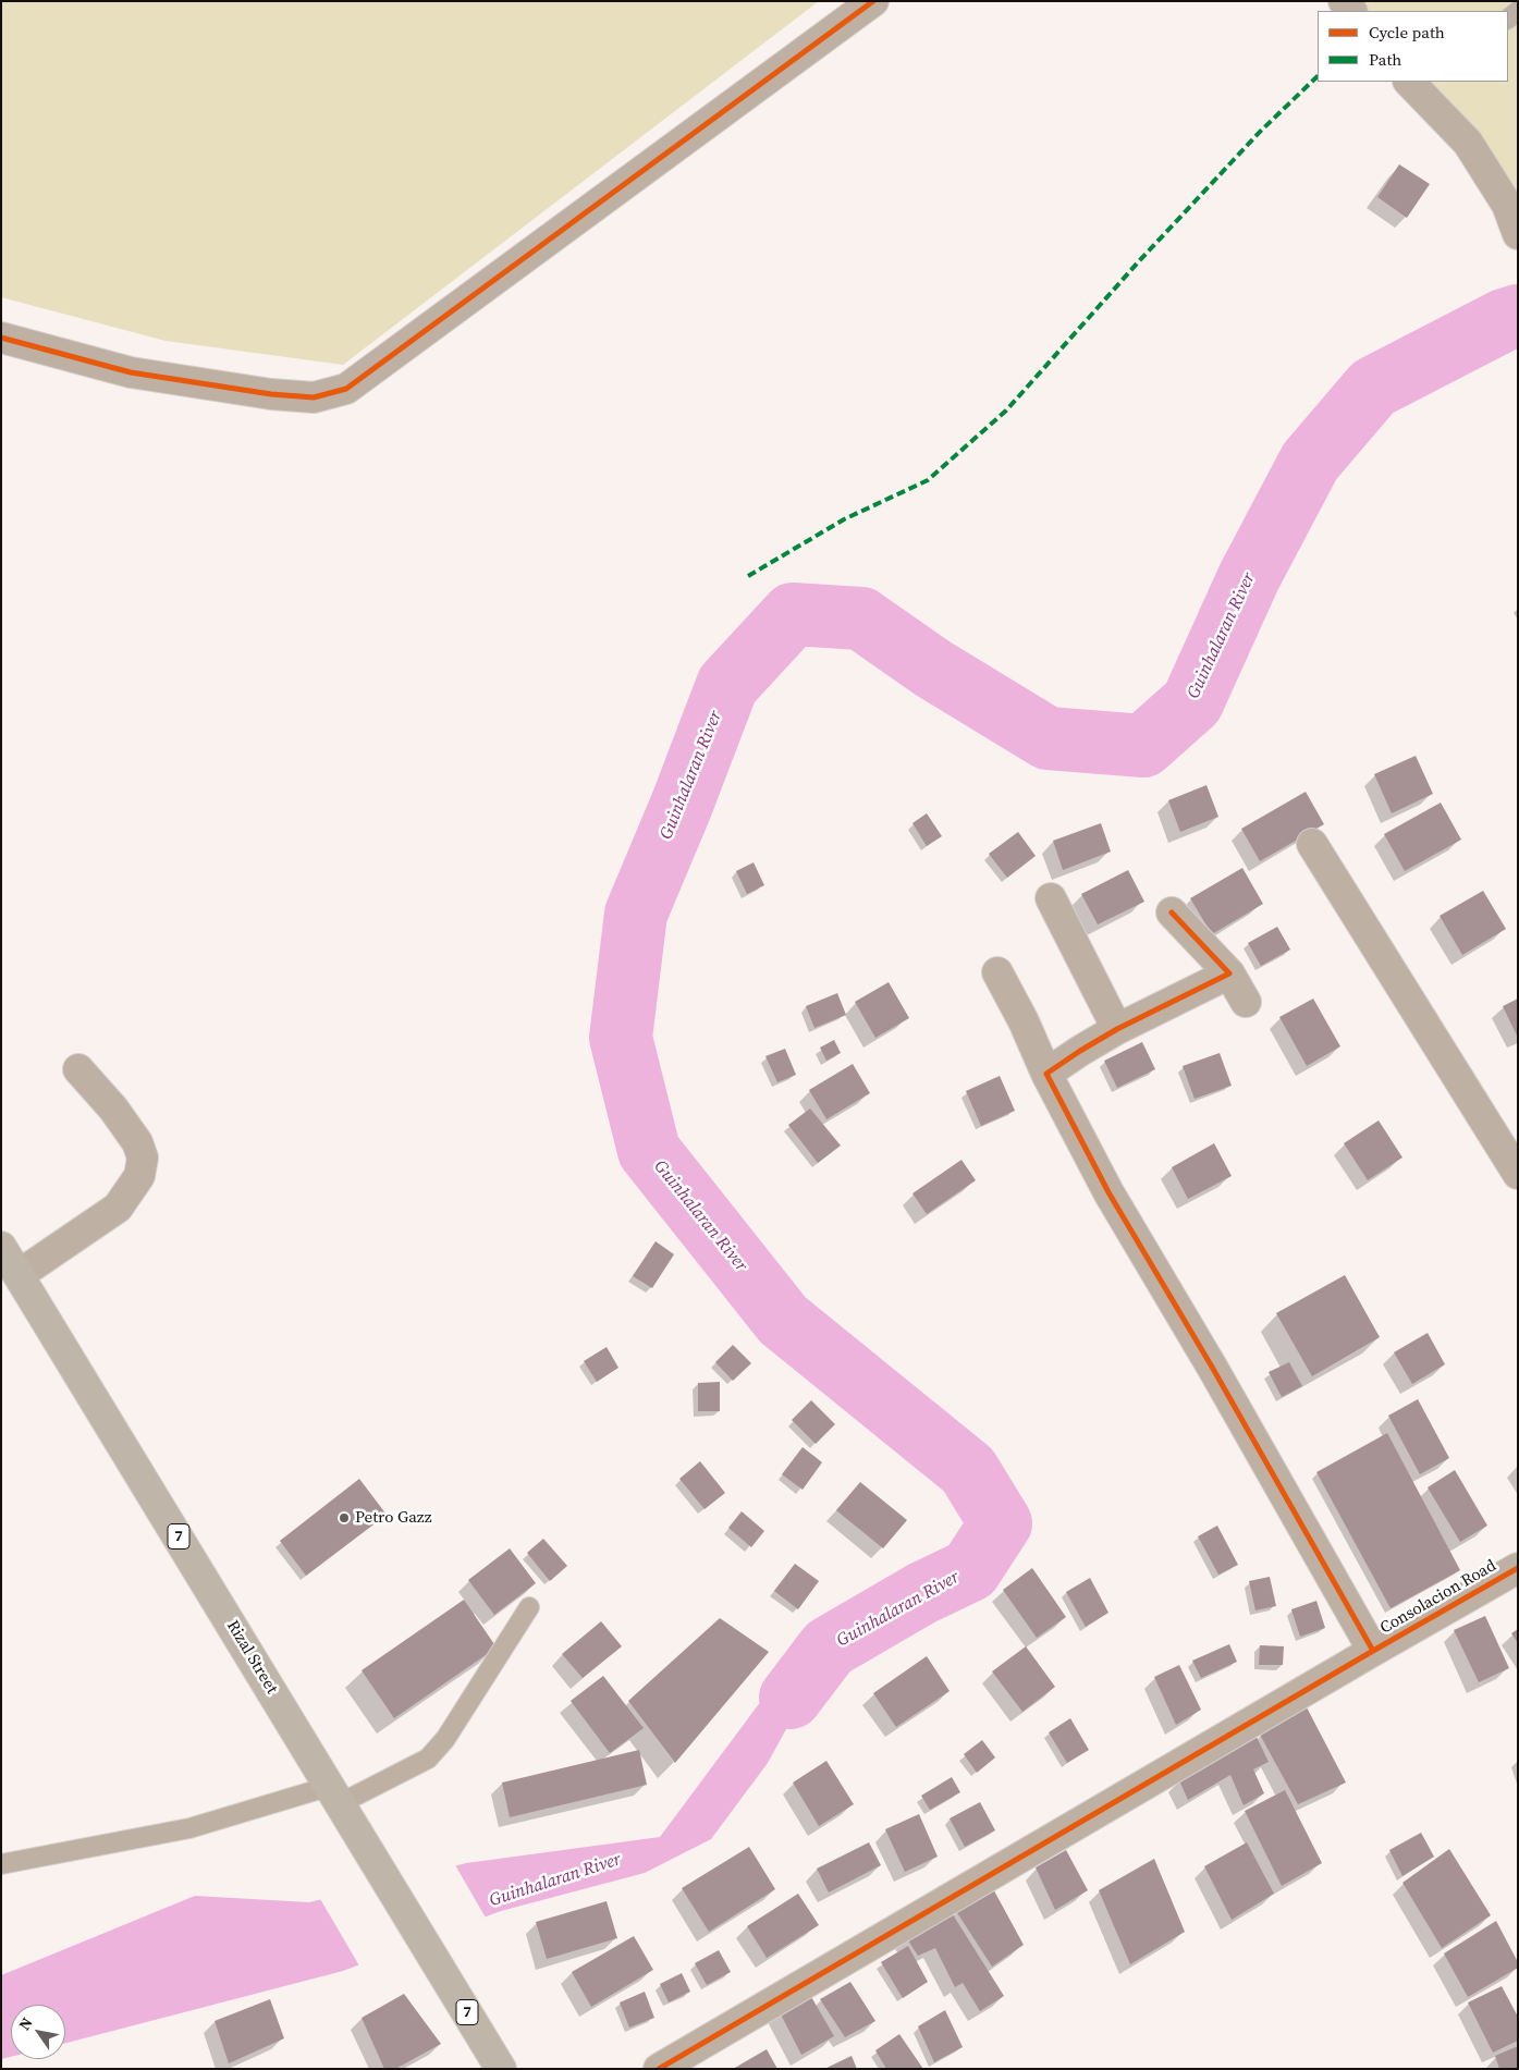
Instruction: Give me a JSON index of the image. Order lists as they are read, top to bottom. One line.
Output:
{"streets":{"main road":["7","Rizal Street"],"street":["Consolacion Road"]},"water":["Guinhalaran River"],"places":["Petro Gazz"],"legend":["Cycle path","Path"],"north":"top left"}
